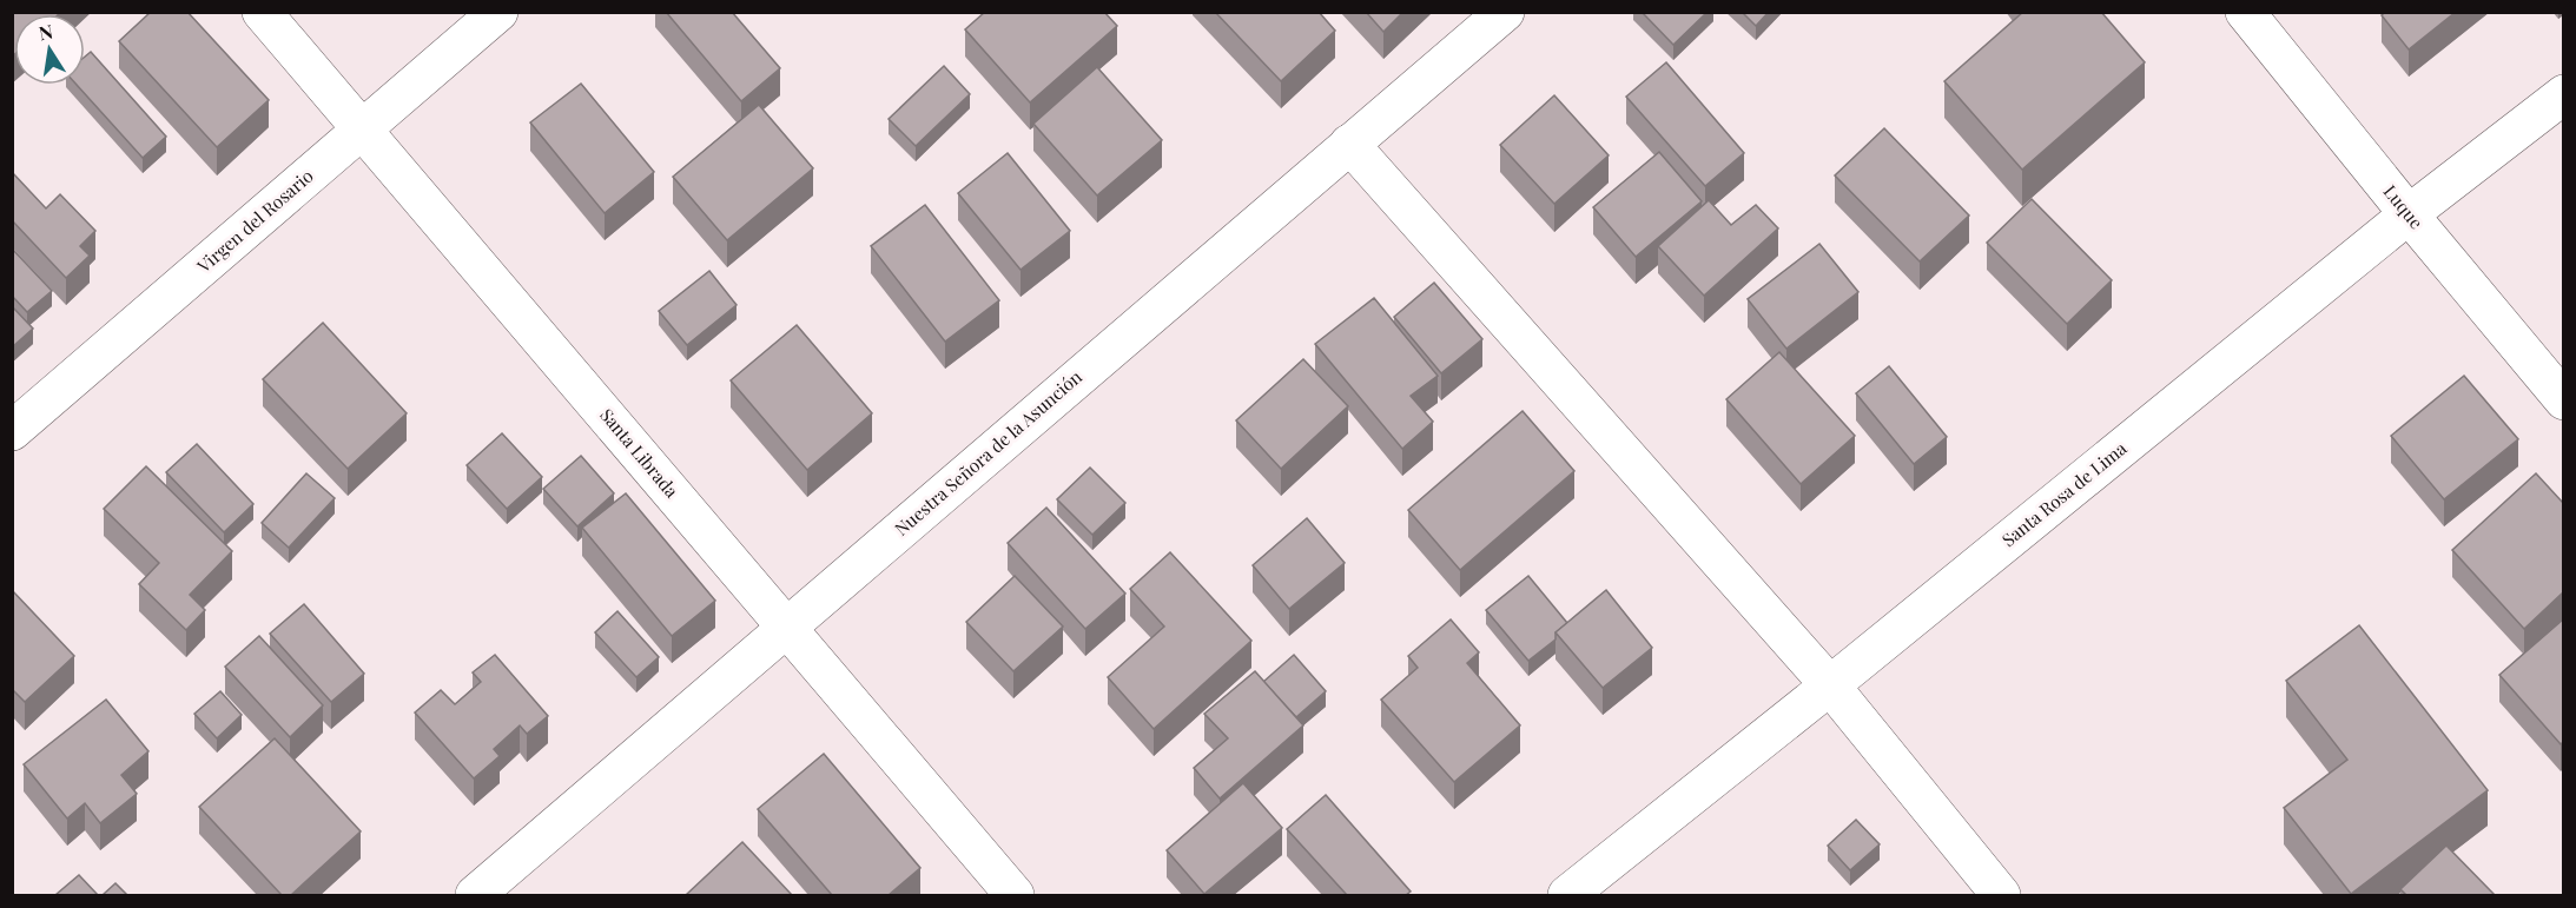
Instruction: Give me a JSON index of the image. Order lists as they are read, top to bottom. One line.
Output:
{"streets":{"street":["Luque","Virgen del Rosario","Santa Librada","Nuestra Señora de la Asunción","Santa Rosa de Lima"]},"crossings":[["Luque","Santa Rosa de Lima"],["Virgen del Rosario","Santa Librada"],["Santa Librada","Nuestra Señora de la Asunción"]],"north":"top"}
